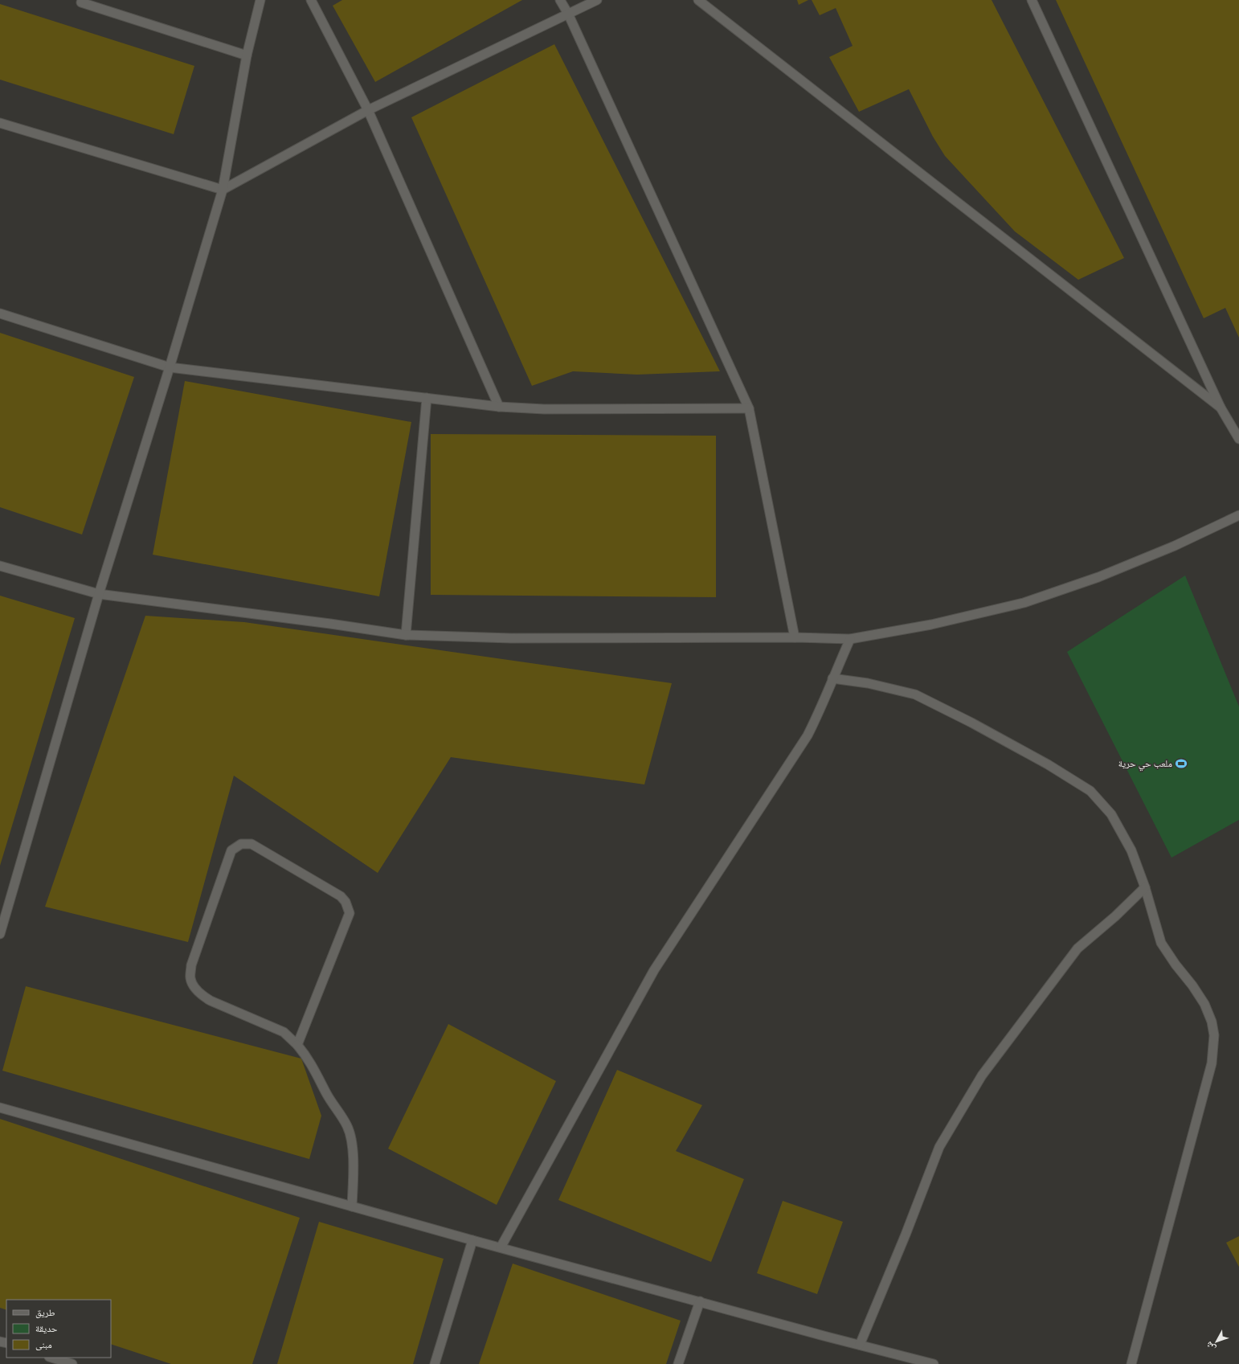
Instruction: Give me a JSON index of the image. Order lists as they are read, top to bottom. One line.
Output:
{"places":{"sports":["ملعب حي حرية"]},"legend":["طريق","حديقة","مبنى"],"north":"bottom left"}
